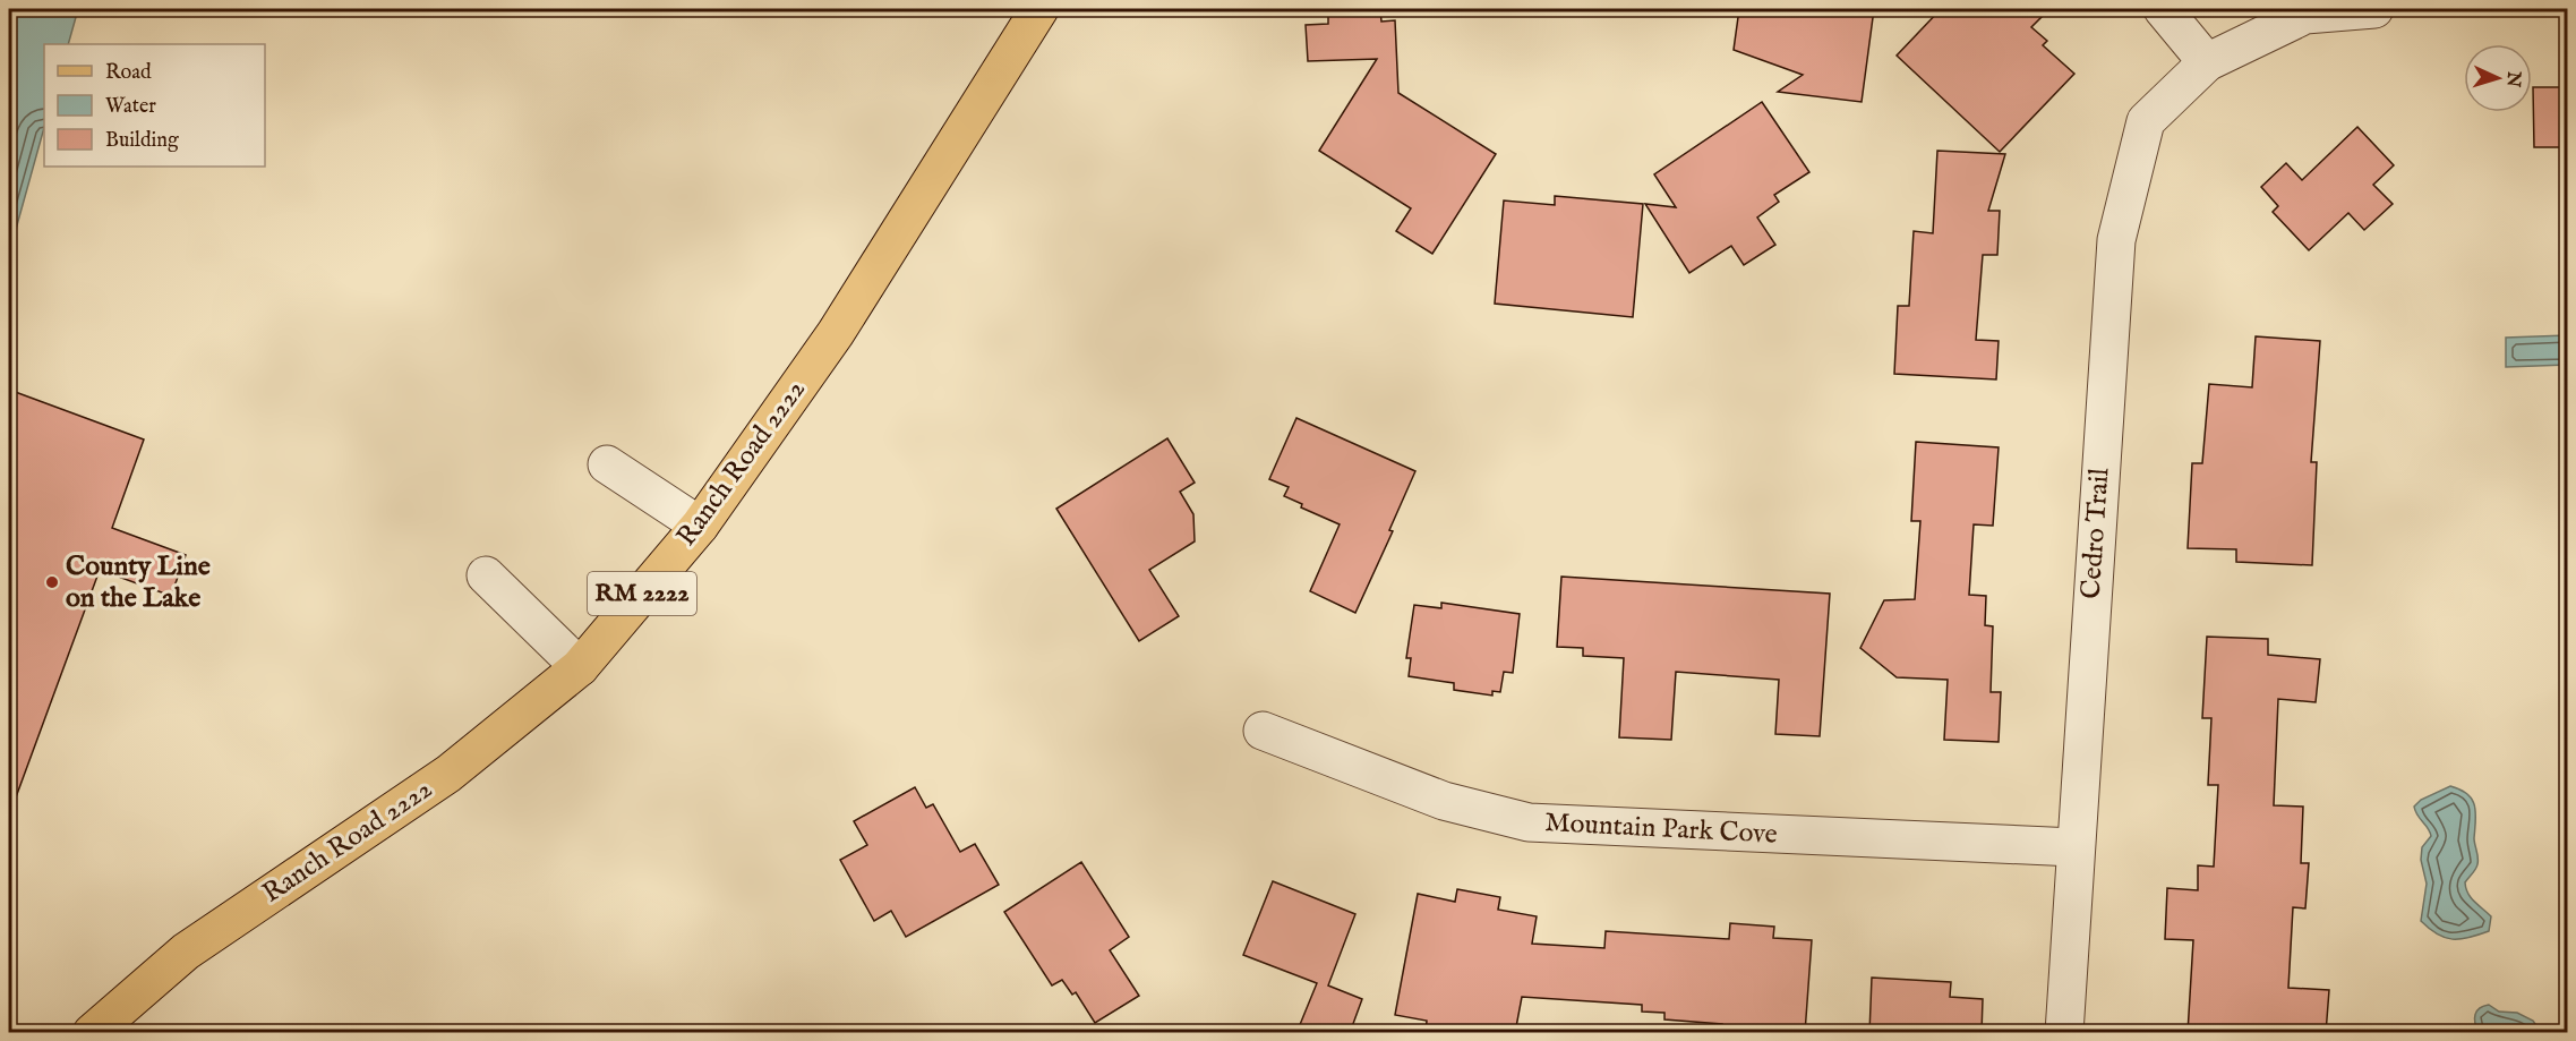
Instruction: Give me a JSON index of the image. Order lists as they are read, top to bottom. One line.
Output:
{"streets":{"main road":["Ranch Road 2222","RM 2222"],"street":["Cedro Trail","Mountain Park Cove"]},"crossings":[["Cedro Trail","Mountain Park Cove"]],"places":["County Line on the Lake"],"legend":["Road","Water","Building"],"north":"right"}
